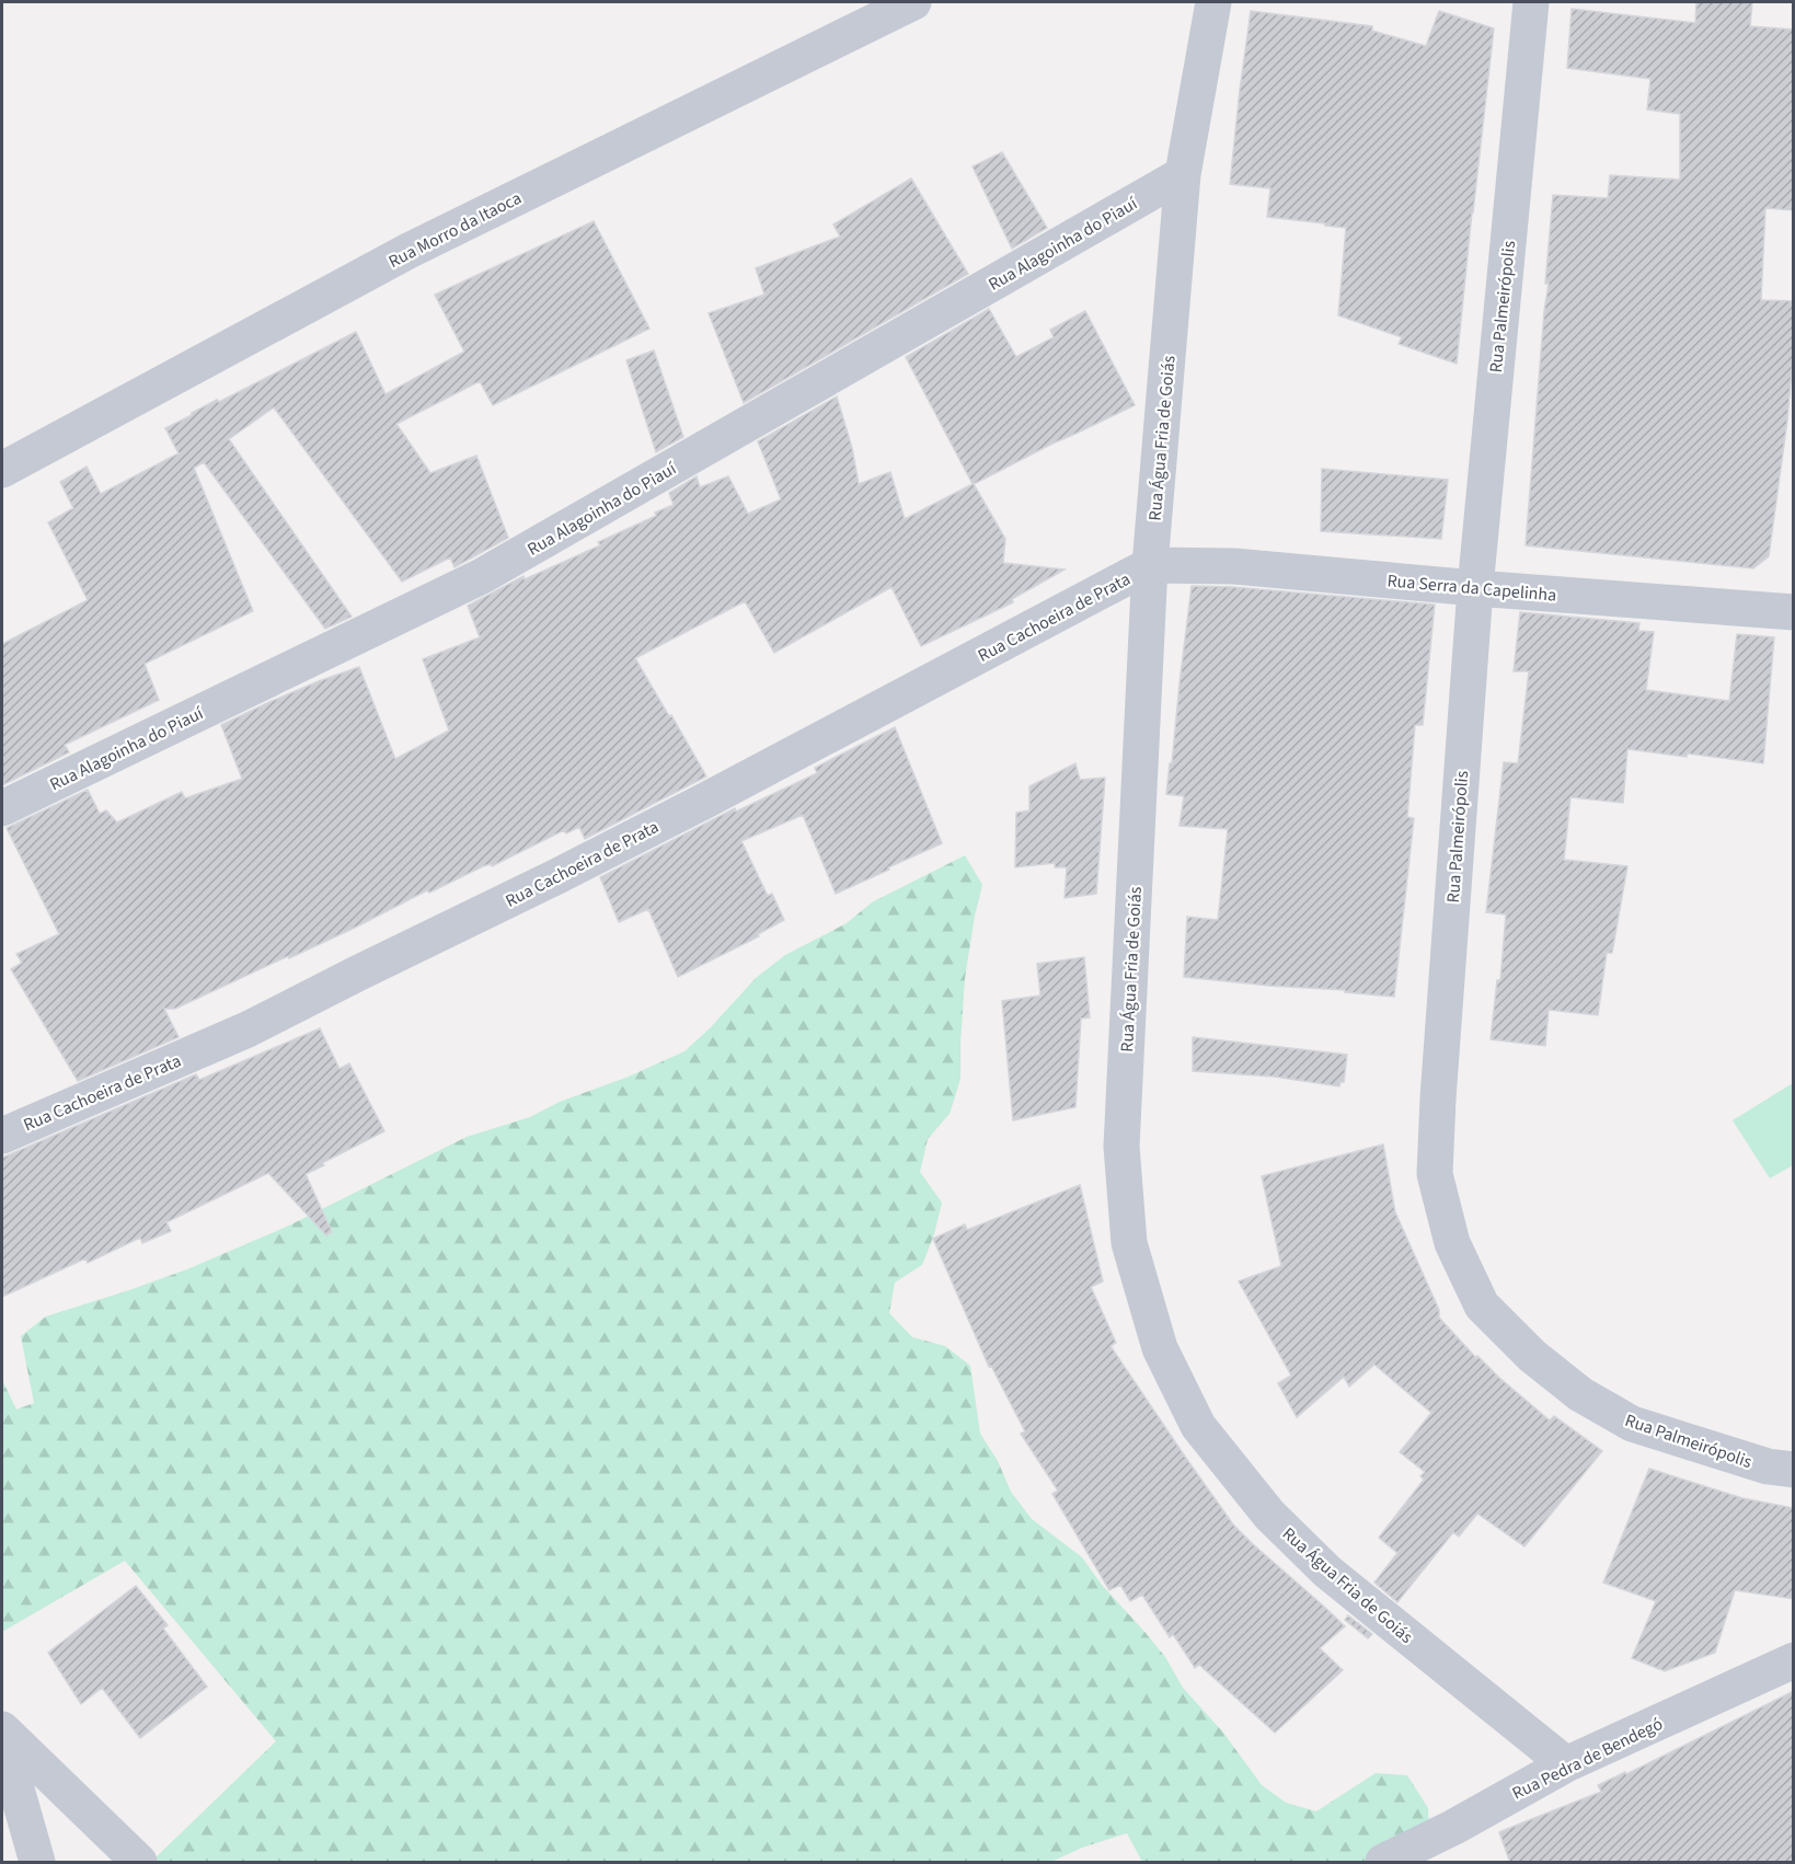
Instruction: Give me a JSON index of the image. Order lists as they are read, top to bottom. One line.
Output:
{"streets":{"street":["Rua Morro da Itaoca","Rua Alagoinha do Piauí","Rua Palmeirópolis","Rua Água Fria de Goiás","Rua Serra da Capelinha","Rua Cachoeira de Prata","Rua Pedra de Bendegó"]},"crossings":[["Rua Alagoinha do Piauí","Rua Água Fria de Goiás"],["Rua Palmeirópolis","Rua Serra da Capelinha"],["Rua Água Fria de Goiás","Rua Serra da Capelinha"],["Rua Água Fria de Goiás","Rua Cachoeira de Prata"],["Rua Água Fria de Goiás","Rua Pedra de Bendegó"],["Rua Serra da Capelinha","Rua Cachoeira de Prata"]]}
